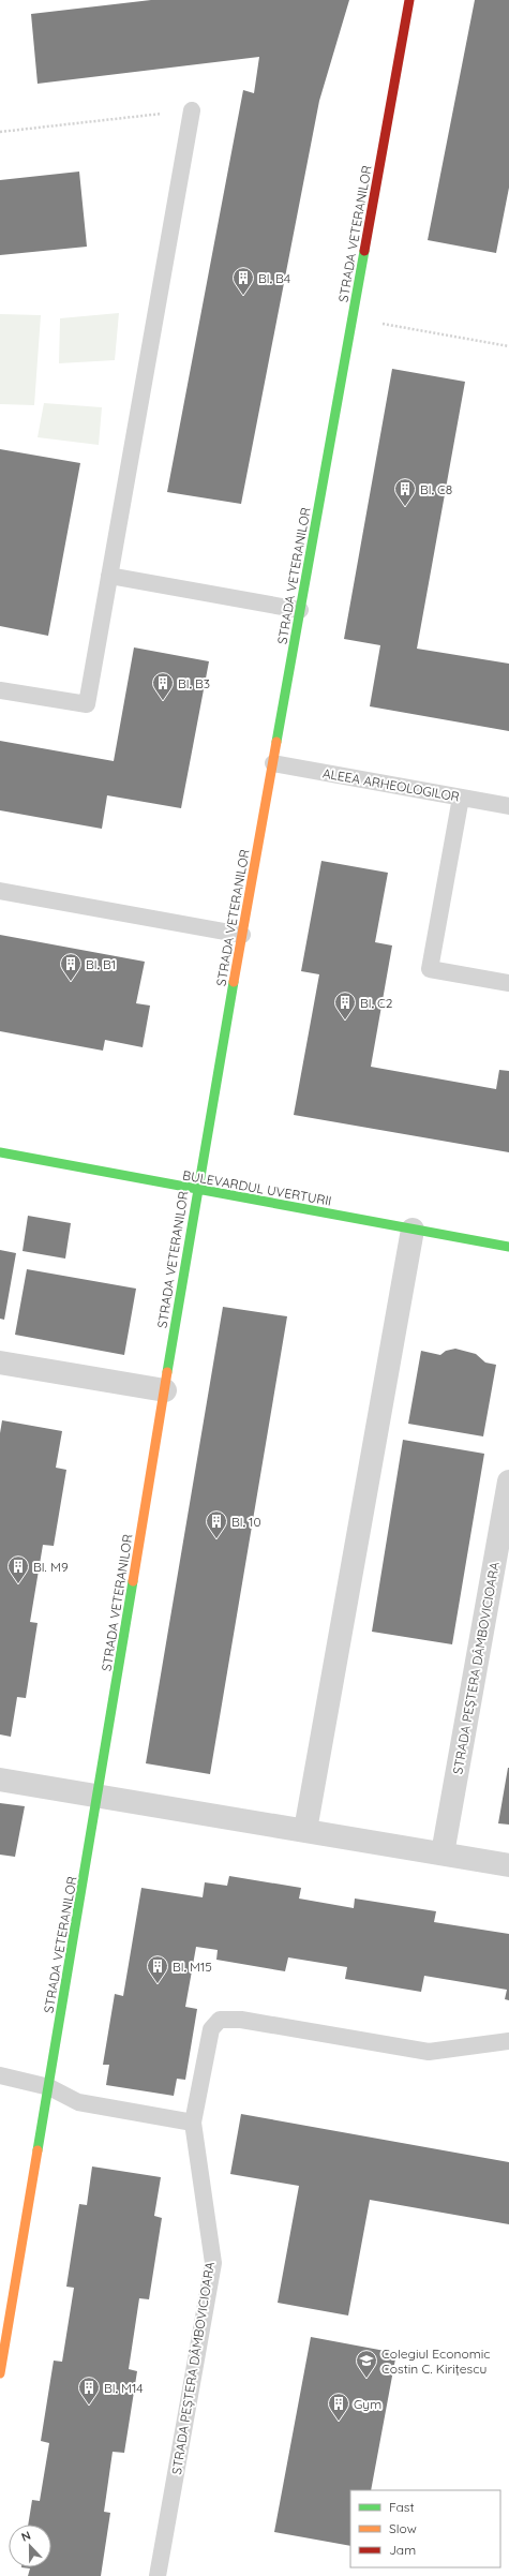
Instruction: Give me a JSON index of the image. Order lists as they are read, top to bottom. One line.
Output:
{"streets":{"street":["STRADA VETERANILOR","BULEVARDUL UVERTURII","STRADA PEȘTERA DÂMBOVICIOARA"],"lane":["ALEEA ARHEOLOGILOR"]},"crossings":[["STRADA VETERANILOR","ALEEA ARHEOLOGILOR"],["STRADA VETERANILOR","BULEVARDUL UVERTURII"]],"places":{"building":["Bl. B4","Bl. C8","Bl. B3","Bl. B1","Bl. C2","Bl. 10","Bl. M9","Bl. M15","Bl. M14","Gym"],"school or university":["Colegiul Economic Costin C. Kirițescu"]},"legend":["Fast","Slow","Jam"],"north":"top"}
